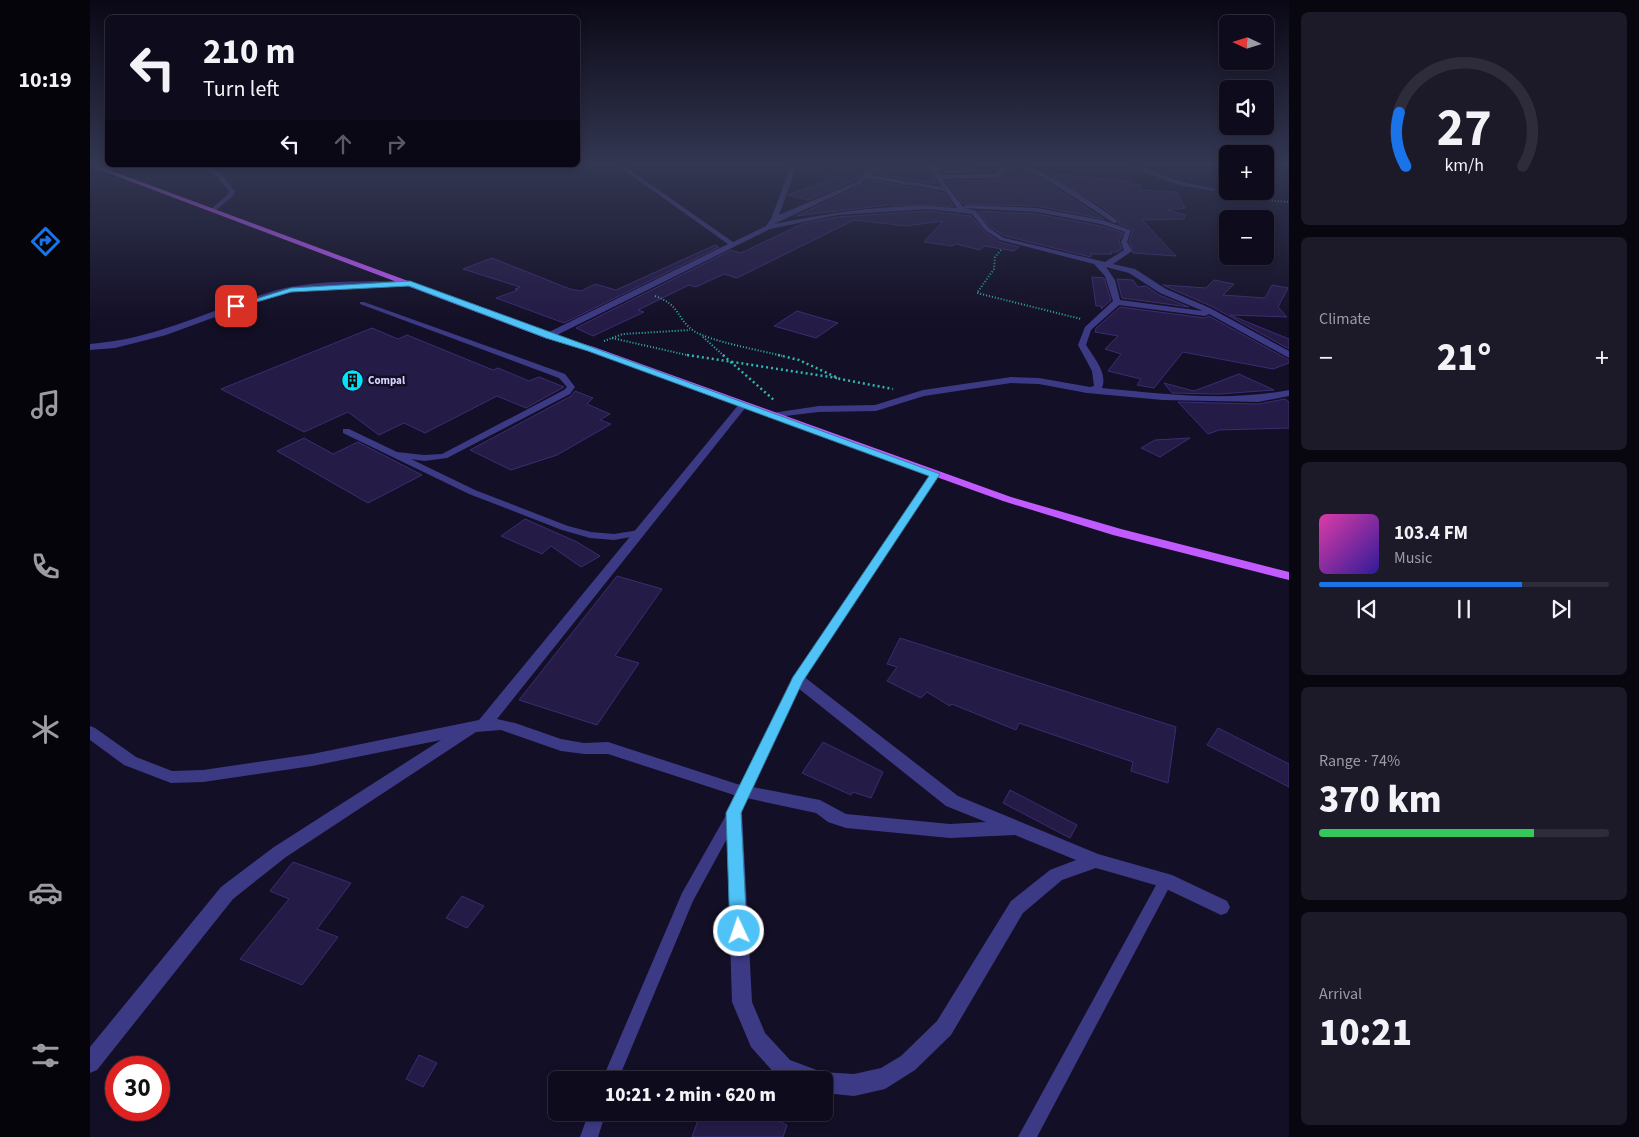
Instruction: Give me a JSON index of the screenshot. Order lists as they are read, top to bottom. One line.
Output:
{"places":{"building":["Compal"]},"north":"left","page":{"tabs":"10:19","map_buttons":["+","−"],"turn":["210 m","Turn left"],"tile":["Climate",["Range · 74%","370 km"],["Arrival","10:21"]],"heat":["−","21°","+"],"song":["103.4 FM","Music"],"limit":"30","trip":"10:21 · 2 min · 620 m","gauge":["27","km/h"]}}
